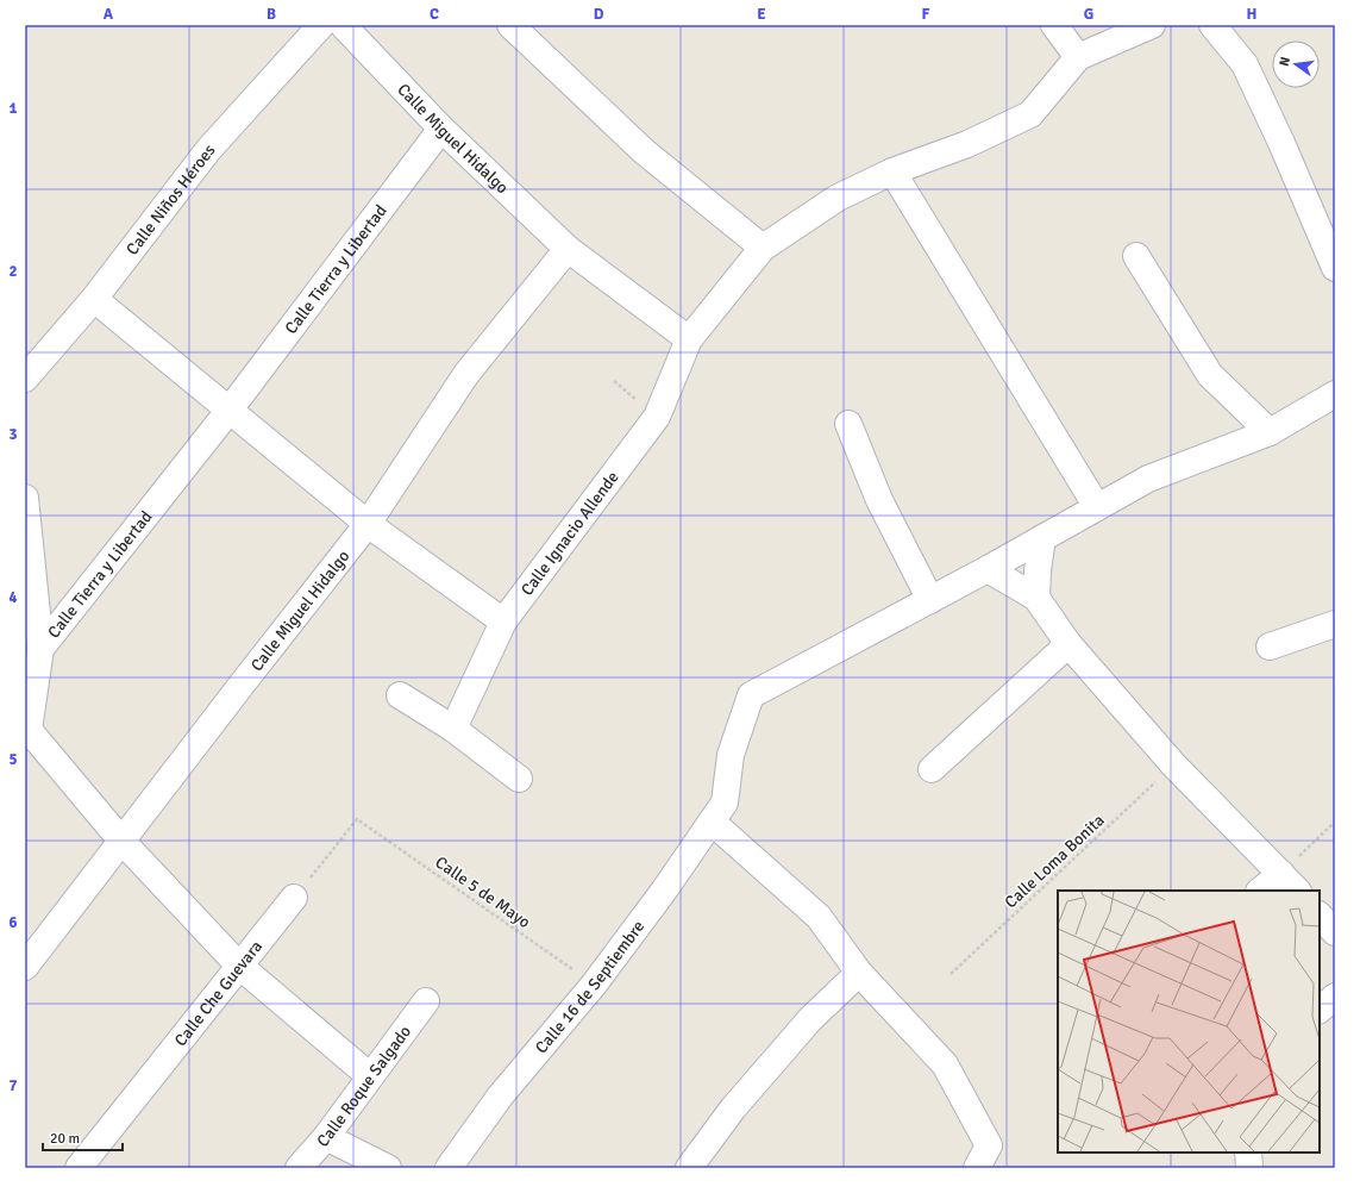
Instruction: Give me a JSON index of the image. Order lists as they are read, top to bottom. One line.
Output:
{"streets":{"street":["Calle Miguel Hidalgo","Calle Niños Héroes","Calle Tierra y Libertad","Calle Ignacio Allende","Calle 16 de Septiembre","Calle Che Guevara","Calle Roque Salgado"],"path":["Calle Loma Bonita","Calle 5 de Mayo"]},"crossings":[["Calle Miguel Hidalgo","Calle Tierra y Libertad"],["Calle Miguel Hidalgo","Calle Ignacio Allende"],["Calle 5 de Mayo","Calle 16 de Septiembre"],["Calle 5 de Mayo","Calle Che Guevara"]],"scale_bar":"20 m","north":"left","grid":{"columns":["A","B","C","D","E","F","G","H"],"rows":["1","2","3","4","5","6","7"]}}
